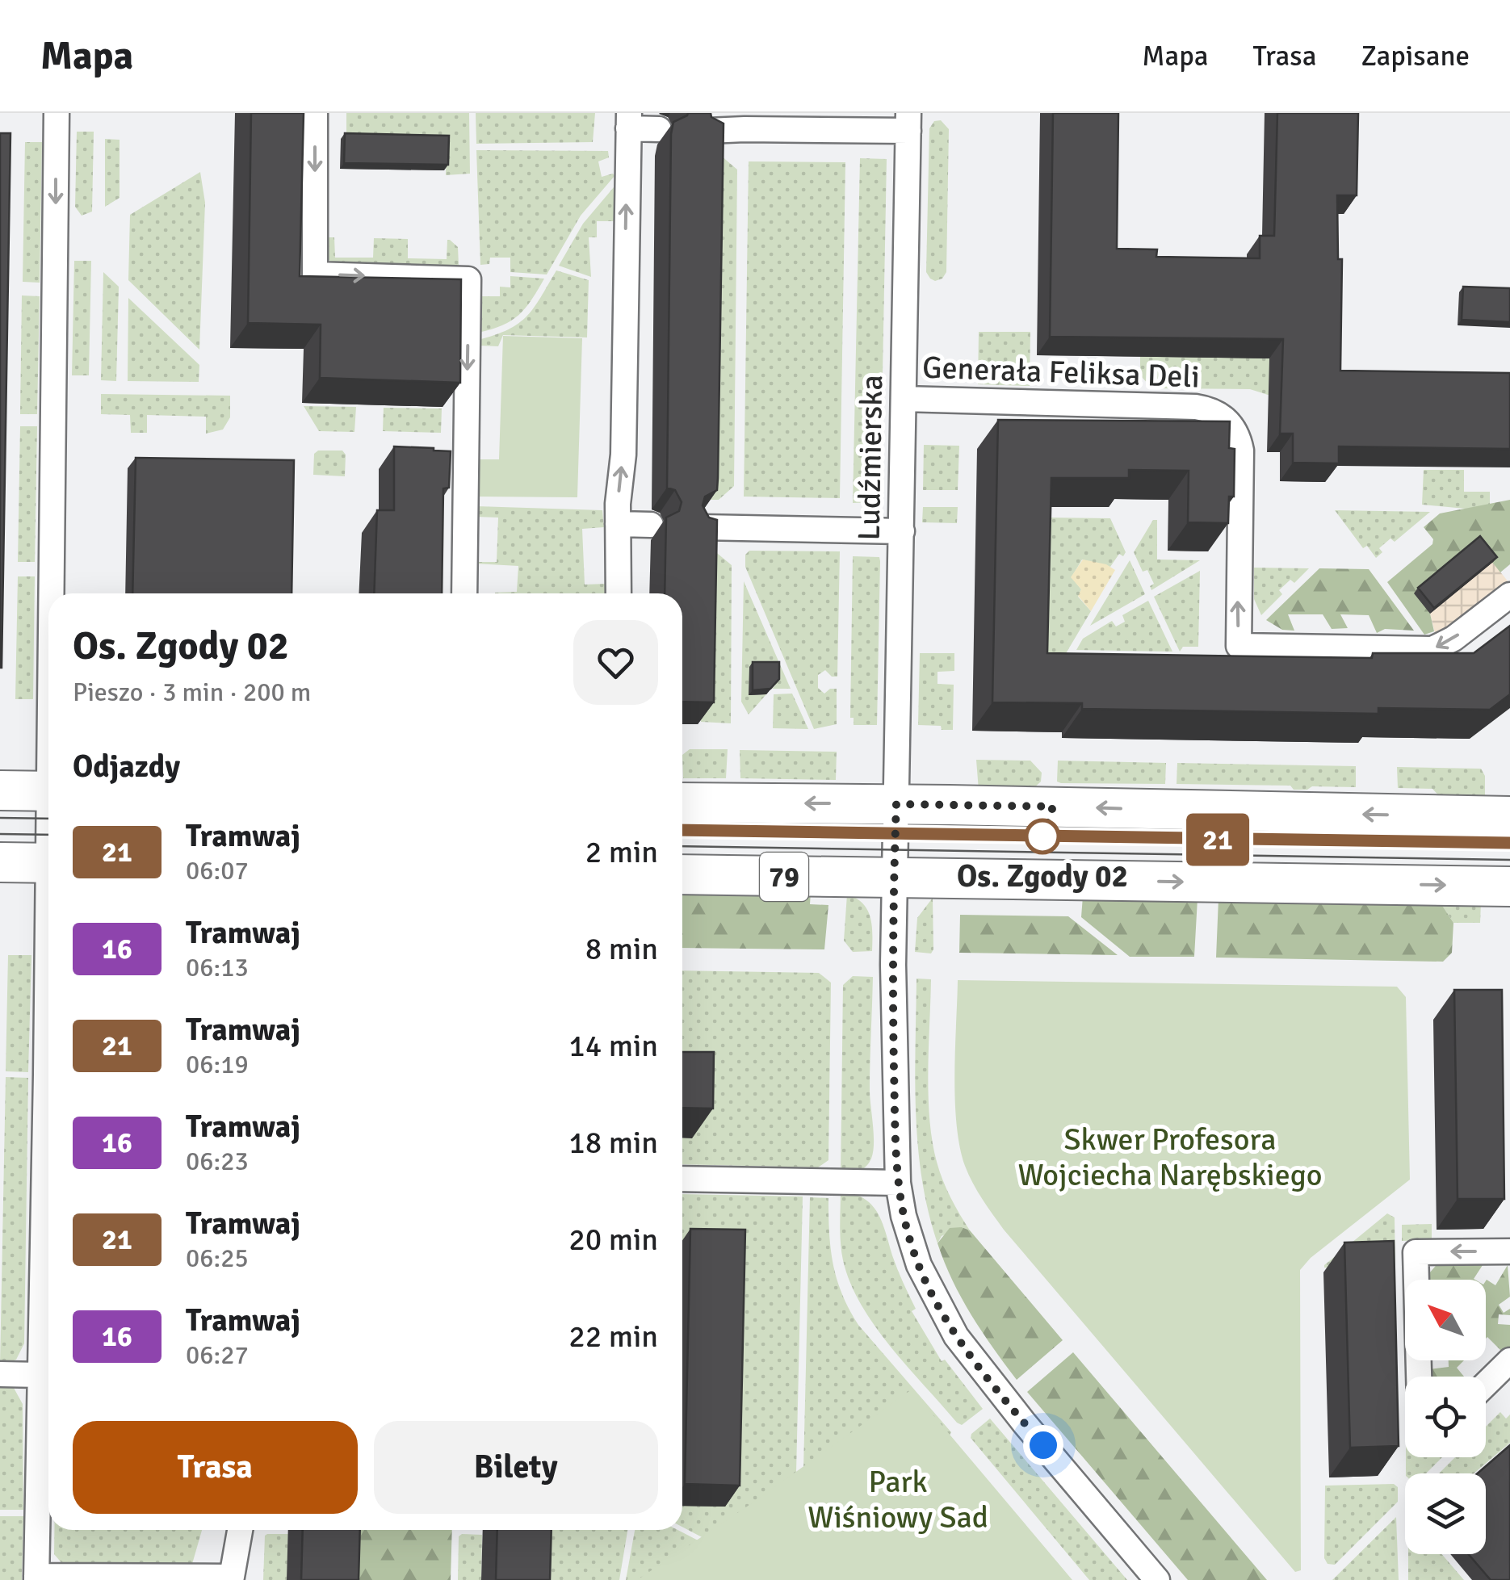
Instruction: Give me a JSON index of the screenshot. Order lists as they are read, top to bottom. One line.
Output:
{"streets":{"main road":["79"],"street":["Generała Feliksa Deli","Ludźmierska"]},"crossings":[["Generała Feliksa Deli","Ludźmierska"],["Ludźmierska","79"]],"parks":["Skwer Profesora Wojciecha Narębskiego","Park Wiśniowy Sad"],"places":["Os. Zgody 02"],"lines":["tram line 21"],"north":"top left","page":{"header":"Mapa","nav":["Mapa","Trasa","Zapisane"],"on_map":"21","heading":[["Os. Zgody 02","Pieszo · 3 min · 200 m"],"Odjazdy"],"list":[{"mark":"21","name":"Tramwaj","note":"06:07","value":"2 min"},{"mark":"16","name":"Tramwaj","note":"06:13","value":"8 min"},{"mark":"21","name":"Tramwaj","note":"06:19","value":"14 min"},{"mark":"16","name":"Tramwaj","note":"06:23","value":"18 min"},{"mark":"21","name":"Tramwaj","note":"06:25","value":"20 min"},{"mark":"16","name":"Tramwaj","note":"06:27","value":"22 min"}],"buttons":["Trasa","Bilety"]}}
